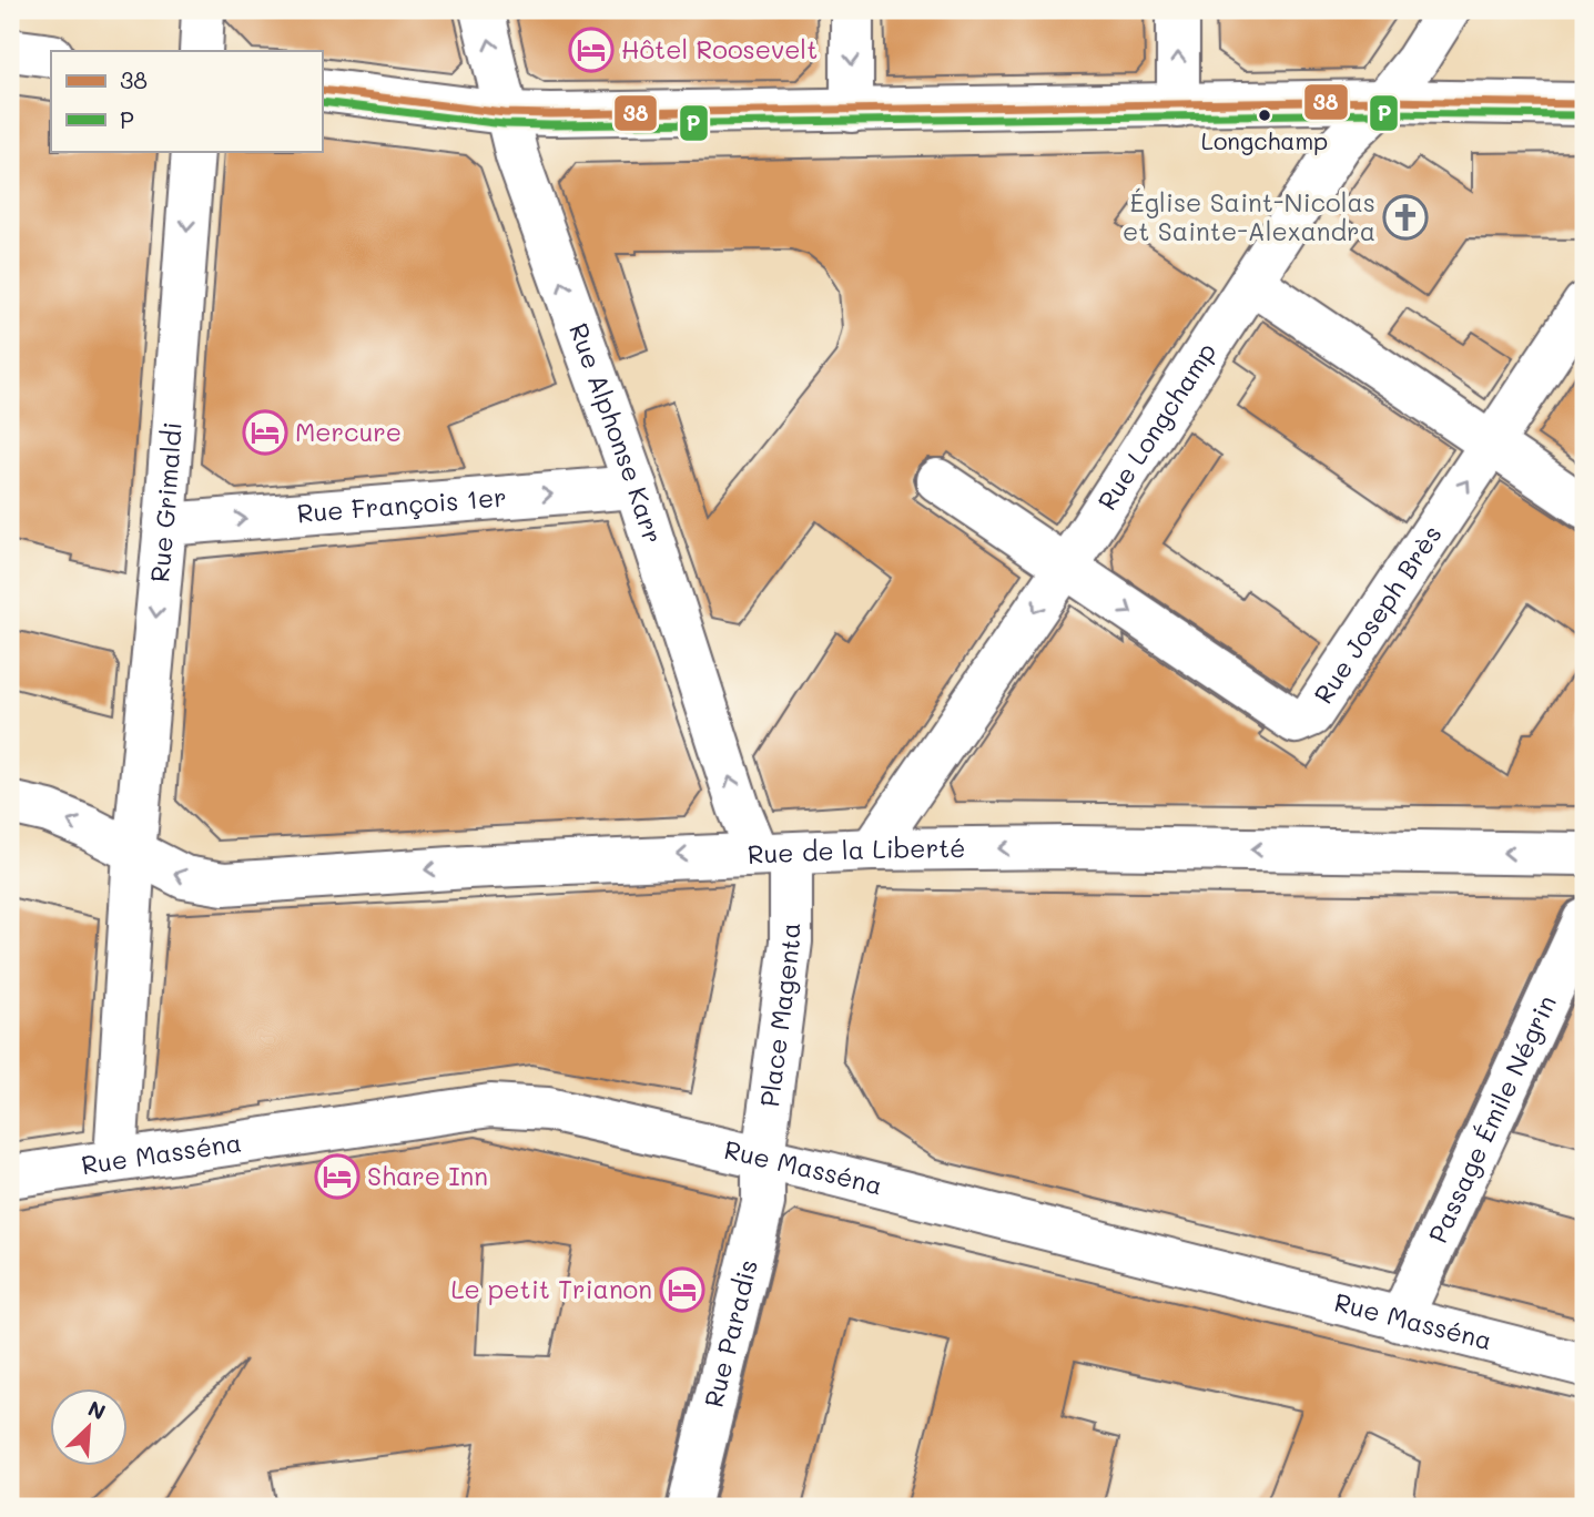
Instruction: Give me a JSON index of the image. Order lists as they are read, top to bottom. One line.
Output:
{"streets":{"street":["Rue Longchamp","Rue Alphonse Karr","Rue Grimaldi","Rue François 1er","Rue Joseph Brès","Rue de la Liberté","Place Magenta","Passage Émile Négrin","Rue Masséna","Rue Paradis"]},"crossings":[["Rue Longchamp","Rue Joseph Brès"],["Rue Longchamp","Rue de la Liberté"],["Rue Alphonse Karr","Rue François 1er"],["Rue Alphonse Karr","Rue de la Liberté"],["Rue Alphonse Karr","Place Magenta"],["Rue Grimaldi","Rue François 1er"],["Rue Grimaldi","Rue de la Liberté"],["Rue Grimaldi","Rue Masséna"],["Rue de la Liberté","Place Magenta"],["Place Magenta","Rue Masséna"],["Place Magenta","Rue Paradis"],["Passage Émile Négrin","Rue Masséna"],["Rue Masséna","Rue Paradis"]],"one_way":["Rue Alphonse Karr","Rue Grimaldi","Rue François 1er","Rue de la Liberté"],"places":{"hotel":["Hôtel Roosevelt","Mercure","Share Inn","Le petit Trianon"],"other":["Longchamp"],"church":["Église Saint-Nicolas et Sainte-Alexandra"]},"lines":["transit line 38","transit line P"],"legend":["38","P"],"north":"top right"}
